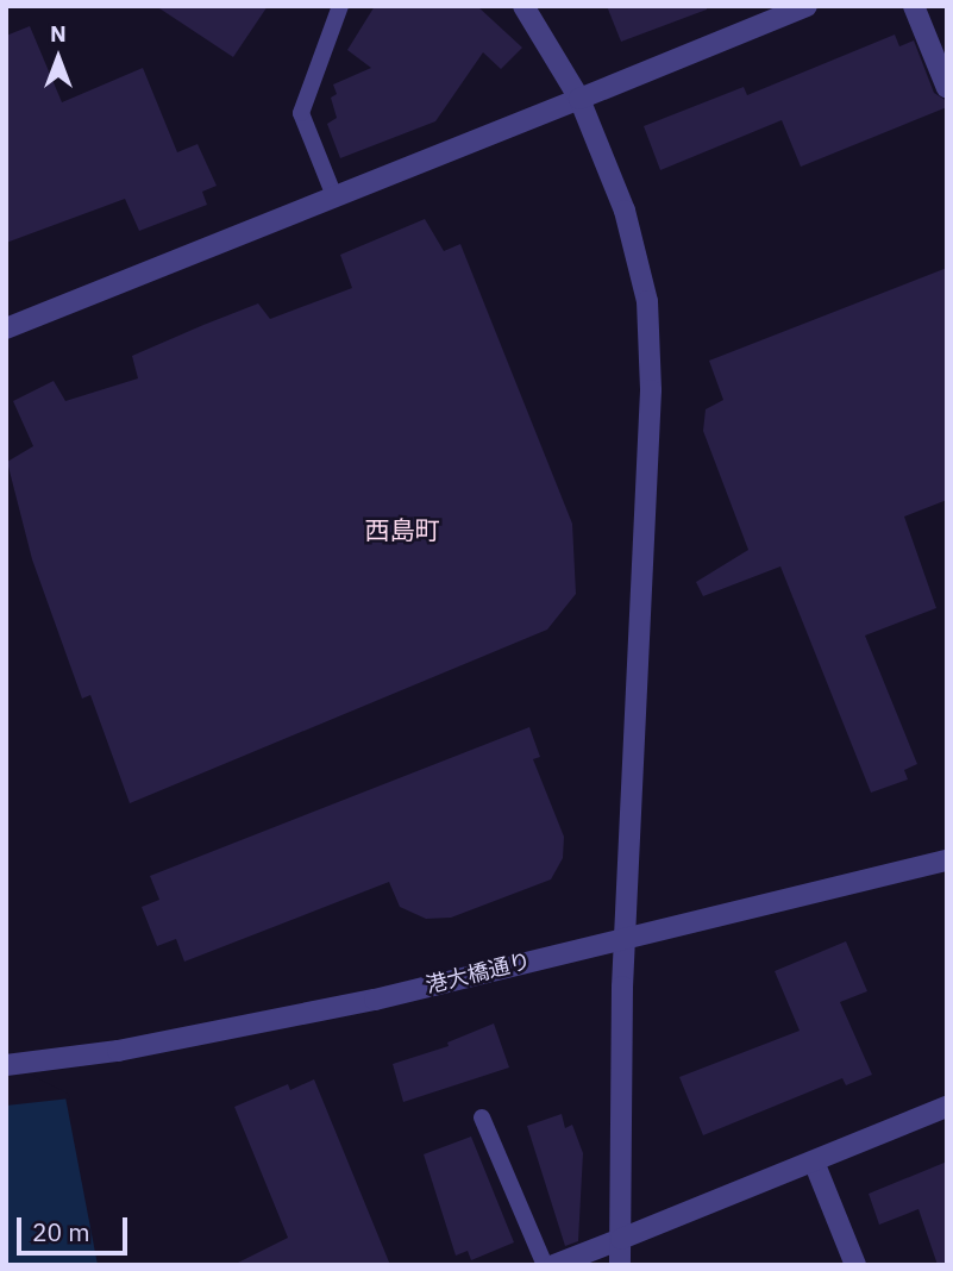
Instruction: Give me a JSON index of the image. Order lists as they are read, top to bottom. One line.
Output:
{"streets":{"street":["港大橋通り"]},"districts":["西島町"],"scale_bar":"20 m","north":"top"}
